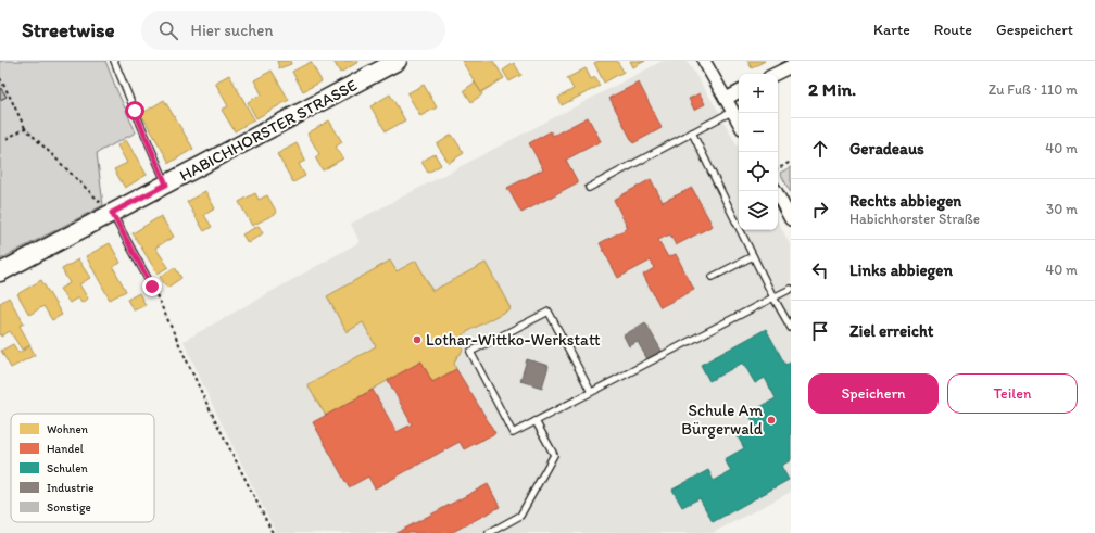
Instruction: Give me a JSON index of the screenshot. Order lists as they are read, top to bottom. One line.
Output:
{"streets":{"main road":["HABICHHORSTER STRASSE"]},"places":["Lothar-Wittko-Werkstatt","Schule Am Bürgerwald"],"legend":["Wohnen","Handel","Schulen","Industrie","Sonstige"],"page":{"header":"Streetwise","search":"Hier suchen","nav":["Karte","Route","Gespeichert"],"heading":["2 Min.","Zu Fuß · 110 m"],"map_buttons":["+","−"],"list":[["Geradeaus","40 m"],["Rechts abbiegen","Habichhorster Straße","30 m"],["Links abbiegen","40 m"],"Ziel erreicht"],"buttons":["Speichern","Teilen"]}}
